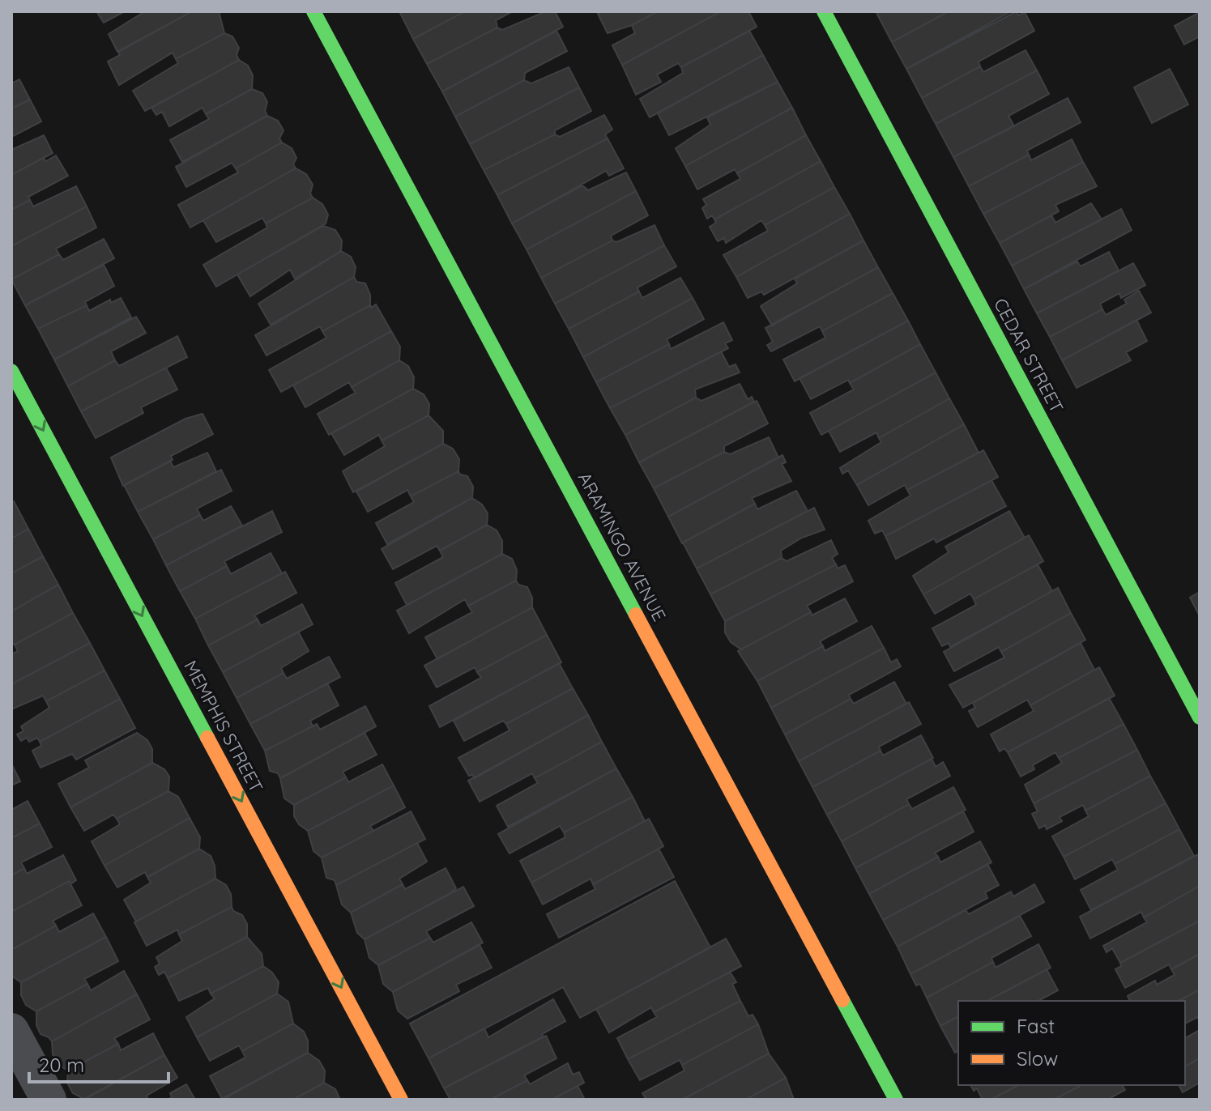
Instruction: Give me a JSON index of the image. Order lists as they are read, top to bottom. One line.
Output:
{"streets":{"street":["CEDAR STREET","ARAMINGO AVENUE","MEMPHIS STREET"]},"one_way":["MEMPHIS STREET"],"legend":["Fast","Slow"],"scale_bar":"20 m"}
